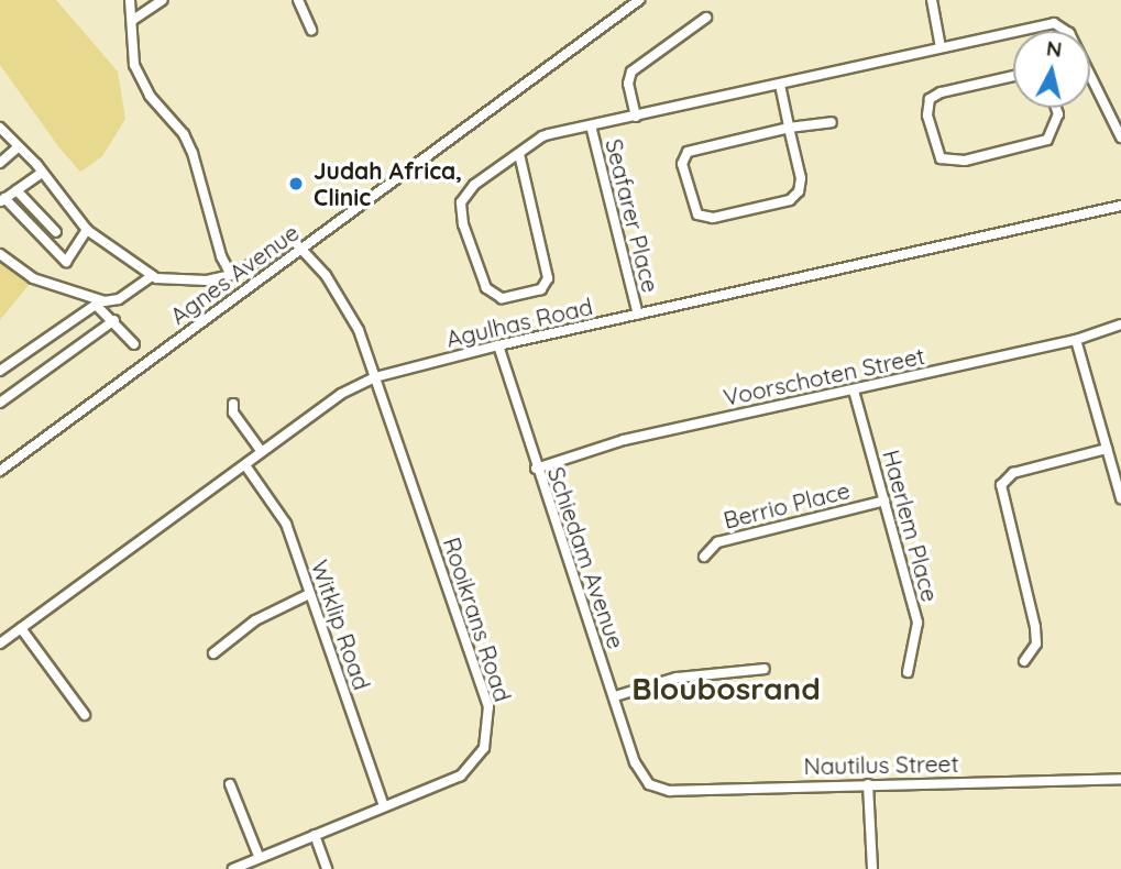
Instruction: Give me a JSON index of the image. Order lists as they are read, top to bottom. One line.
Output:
{"streets":{"street":["Seafarer Place","Agnes Avenue","Agulhas Road","Voorschoten Street","Berrio Place","Haerlem Place","Schiedam Avenue","Rooikrans Road","Witklip Road","Nautilus Street"]},"crossings":[["Seafarer Place","Agulhas Road"],["Agnes Avenue","Rooikrans Road"],["Agulhas Road","Schiedam Avenue"],["Agulhas Road","Rooikrans Road"],["Agulhas Road","Witklip Road"],["Voorschoten Street","Haerlem Place"],["Voorschoten Street","Schiedam Avenue"],["Berrio Place","Haerlem Place"],["Schiedam Avenue","Nautilus Street"],["Rooikrans Road","Witklip Road"]],"districts":["Bloubosrand"],"places":["Judah Africa, Clinic"],"north":"top"}
